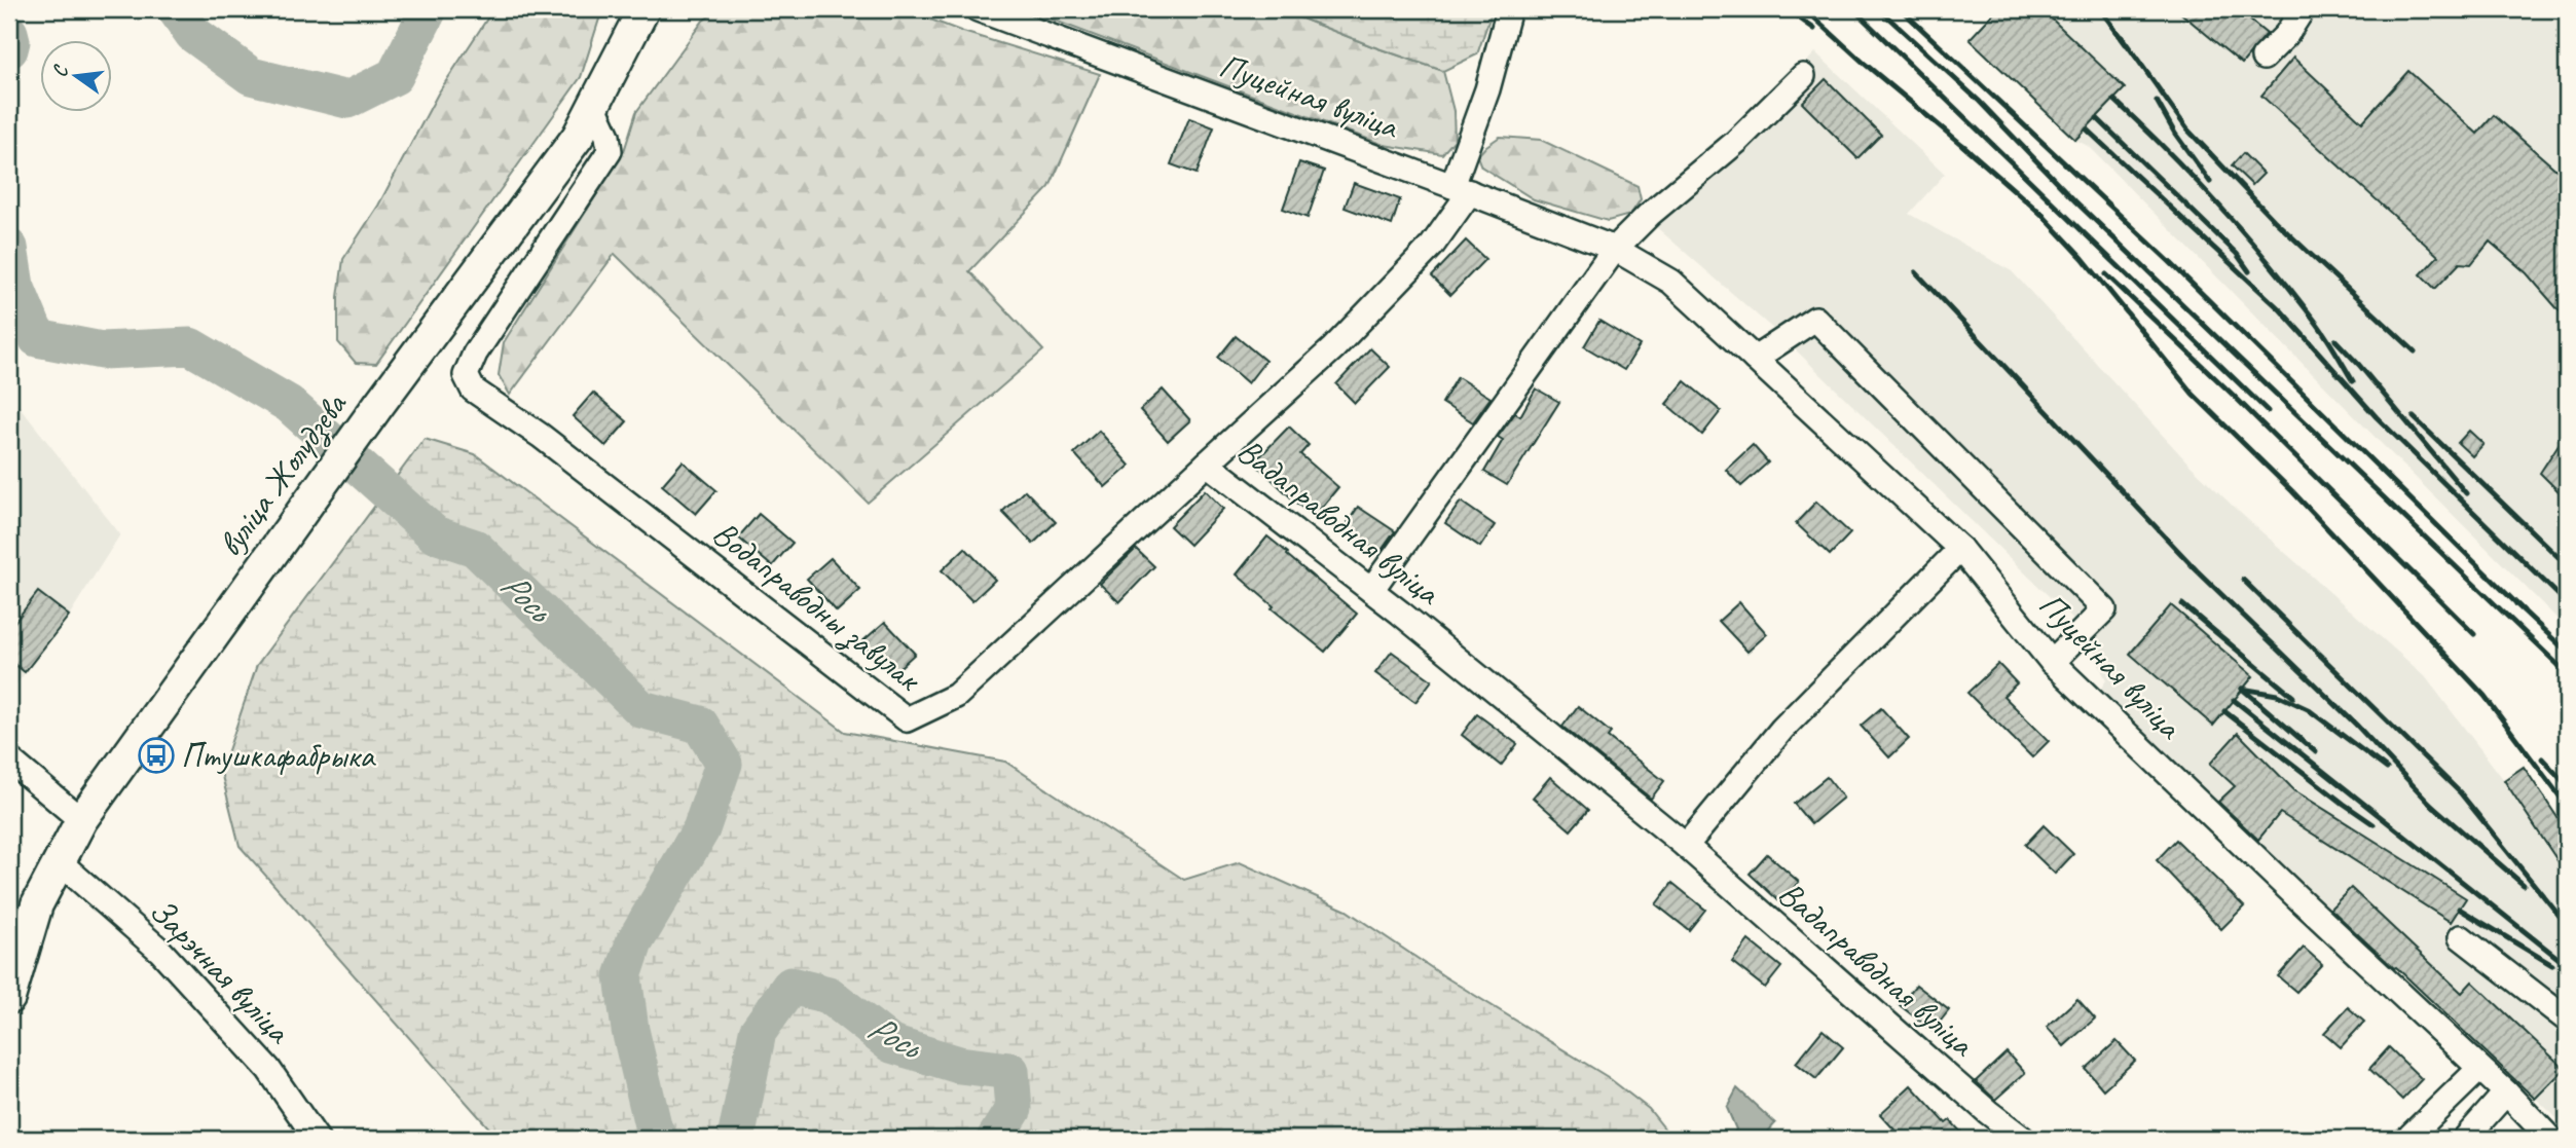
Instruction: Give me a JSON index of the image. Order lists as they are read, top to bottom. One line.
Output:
{"streets":{"main road":["вуліца Жолудзева"],"street":["Пуцейная вуліца","Вадаправодная вуліца","Водаправодны завулак","Зарэчная вуліца"]},"crossings":[["Пуцейная вуліца","Вадаправодная вуліца"],["вуліца Жолудзева","Водаправодны завулак"],["вуліца Жолудзева","Зарэчная вуліца"],["Вадаправодная вуліца","Водаправодны завулак"]],"water":["Рось"],"places":{"bus stop":["Птушкафабрыка"]},"north":"left"}
